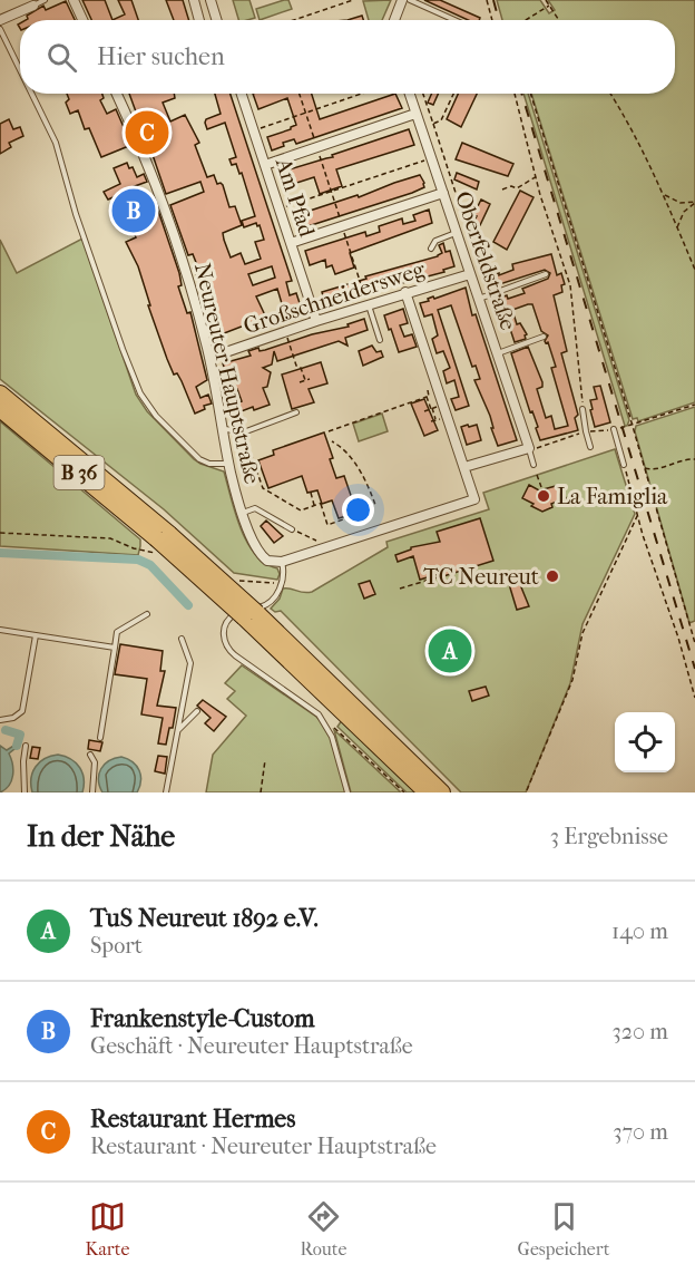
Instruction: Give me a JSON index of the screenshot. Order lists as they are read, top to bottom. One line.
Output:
{"streets":{"highway":["B 36"],"street":["Am Pfad","Oberfeldstraße","Großschneidersweg","Neureuter Hauptstraße"]},"crossings":[["Am Pfad","Großschneidersweg"],["Oberfeldstraße","Großschneidersweg"],["Großschneidersweg","Neureuter Hauptstraße"]],"places":["La Famiglia","TC Neureut"],"page":{"search":"Hier suchen","pins":["C","B","A"],"heading":["In der Nähe","3 Ergebnisse"],"list":[{"mark":"A","name":"TuS Neureut 1892 e.V.","note":"Sport","value":"140 m"},{"mark":"B","name":"Frankenstyle-Custom","note":"Geschäft · Neureuter Hauptstraße","value":"320 m"},{"mark":"C","name":"Restaurant Hermes","note":"Restaurant · Neureuter Hauptstraße","value":"370 m"}],"nav":["Karte","Route","Gespeichert"]}}
